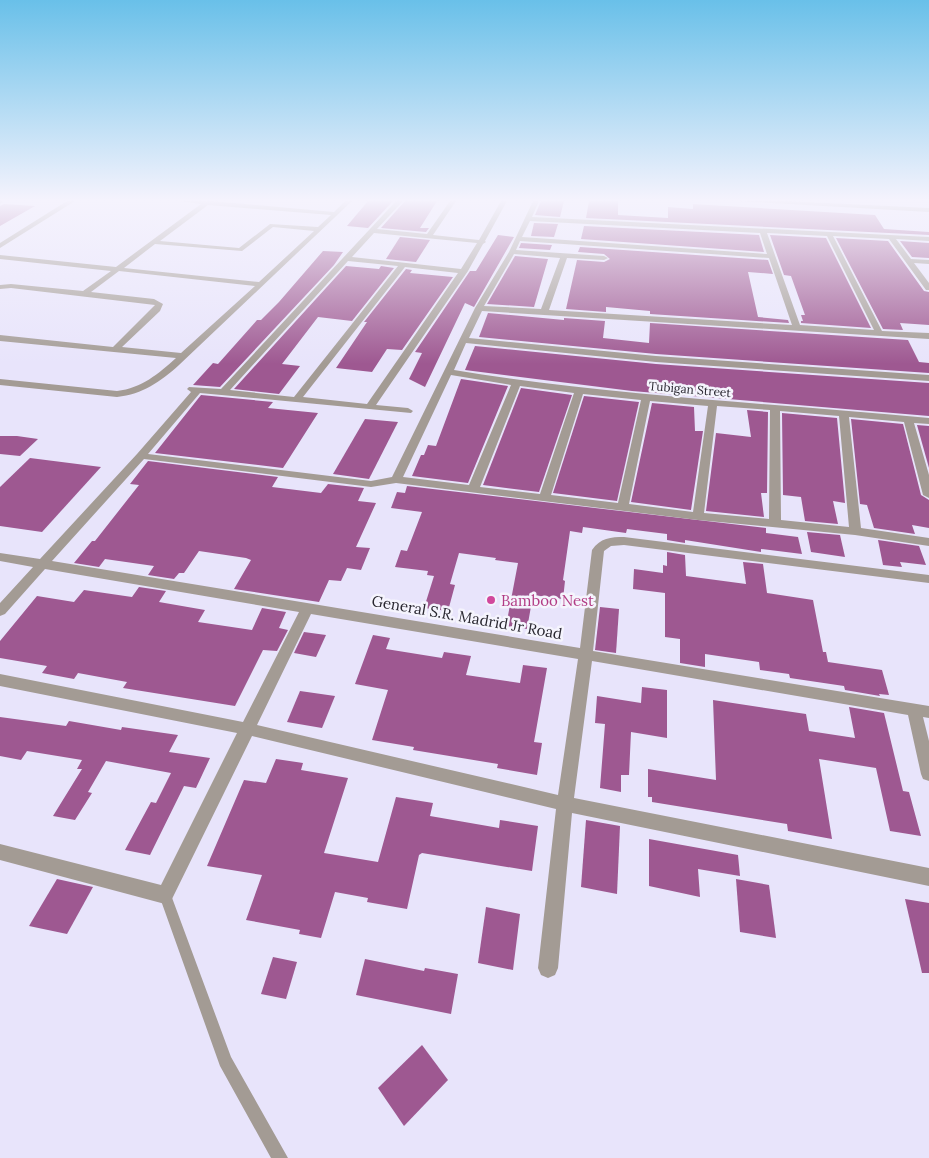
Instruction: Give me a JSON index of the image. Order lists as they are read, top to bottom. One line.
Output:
{"streets":{"street":["Tubigan Street","General S.R. Madrid Jr Road"]},"places":["Bamboo Nest"]}
